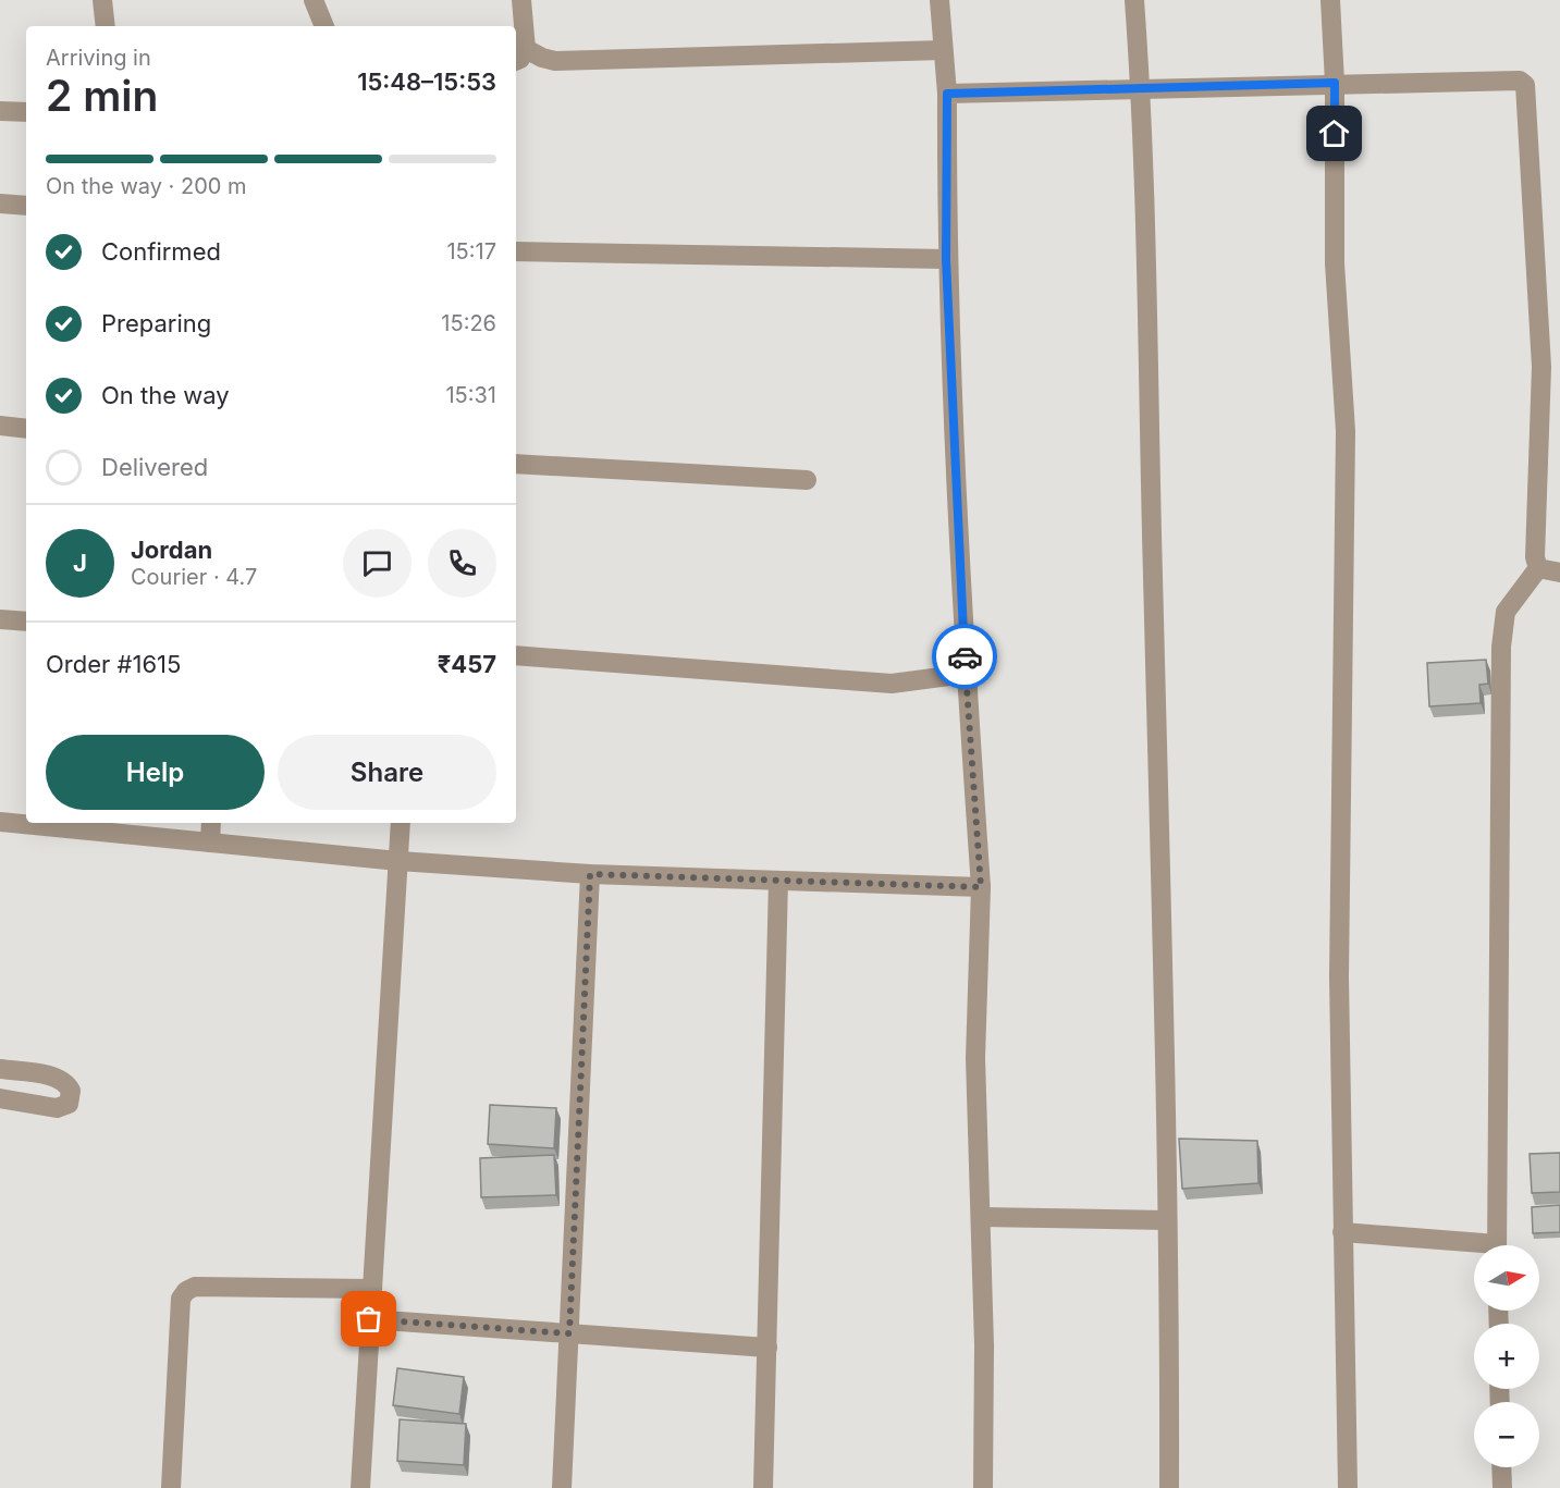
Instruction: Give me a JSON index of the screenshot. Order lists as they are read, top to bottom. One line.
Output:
{"north":"right","page":{"heading":["2 min","Arriving in","15:48–15:53"],"panel":["Jordan","Courier · 4.7","Order #1615","₹457"],"bar":"On the way · 200 m","list":[["Confirmed","15:17"],["Preparing","15:26"],["On the way","15:31"],"Delivered"],"round":"J","buttons":["Help","Share"],"map_buttons":["+","−"]}}
